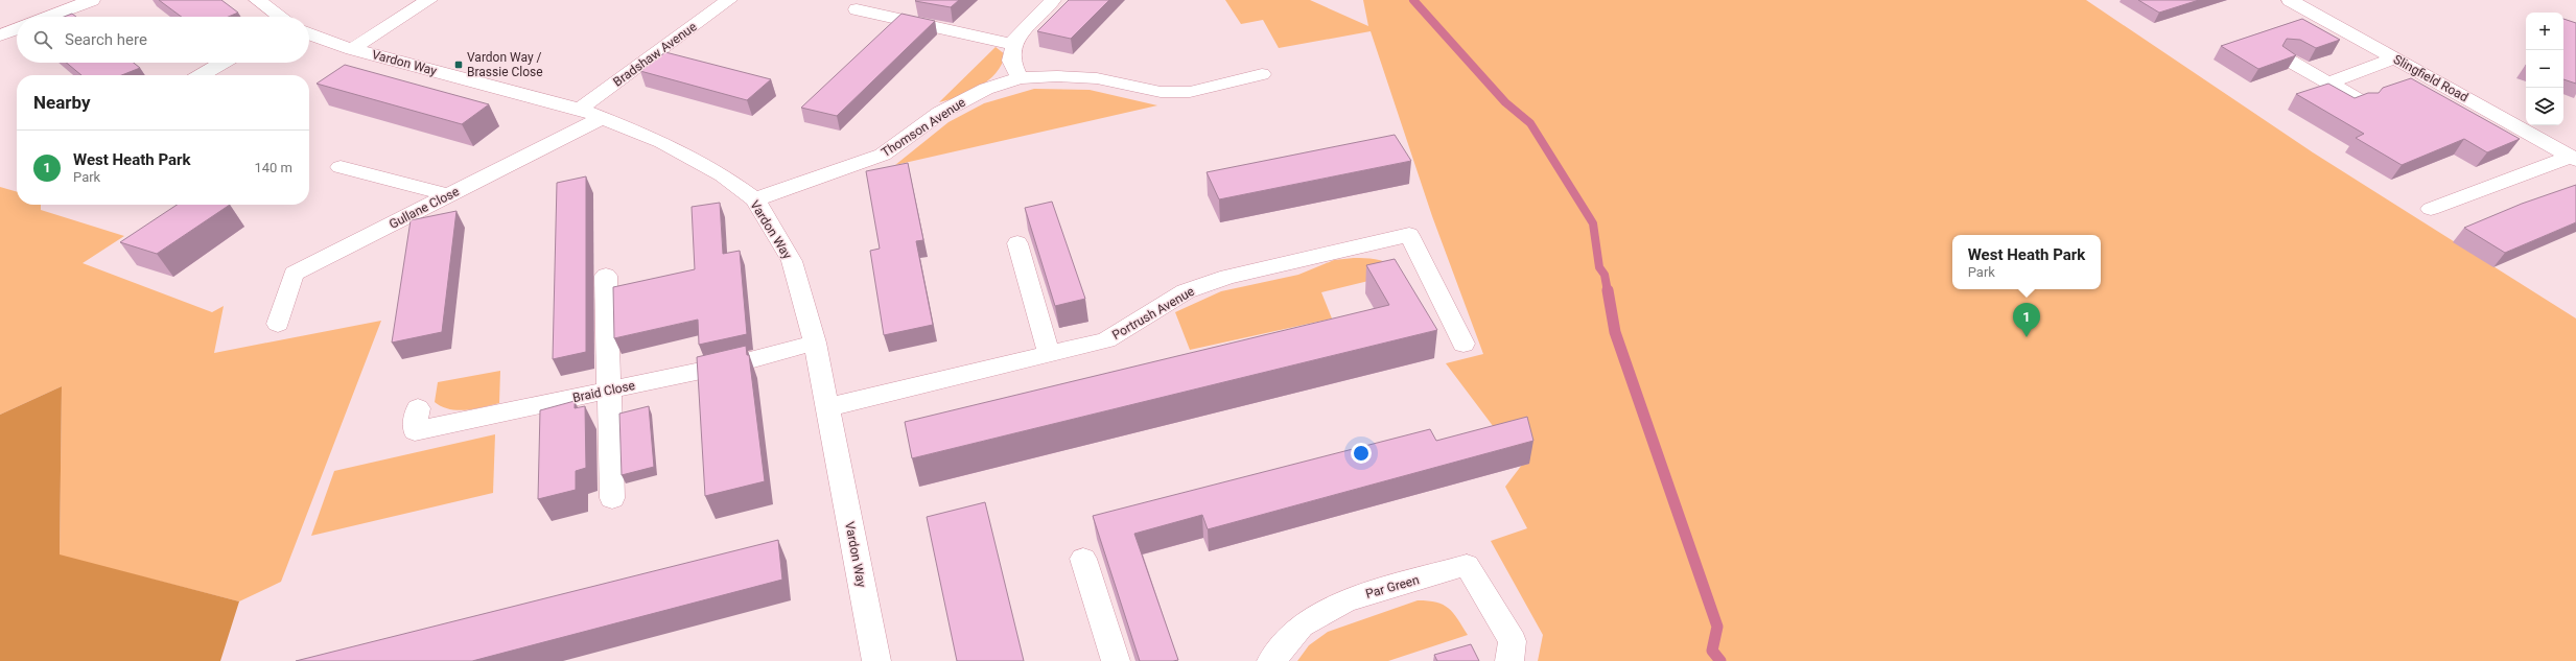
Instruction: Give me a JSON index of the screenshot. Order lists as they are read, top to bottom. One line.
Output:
{"streets":{"street":["Bradshaw Avenue","Vardon Way","Slingfield Road","Thomson Avenue","Gullane Close","Portrush Avenue","Braid Close","Par Green"]},"crossings":[["Bradshaw Avenue","Vardon Way"],["Vardon Way","Thomson Avenue"],["Vardon Way","Gullane Close"],["Vardon Way","Portrush Avenue"],["Vardon Way","Braid Close"]],"places":{"transit":["Vardon Way / Brassie Close"]},"page":{"map_buttons":["+","−"],"search":"Search here","heading":"Nearby","list":[{"mark":"1","name":"West Heath Park","note":"Park","value":"140 m"}],"popup":["West Heath Park","Park"],"pins":"1"}}
